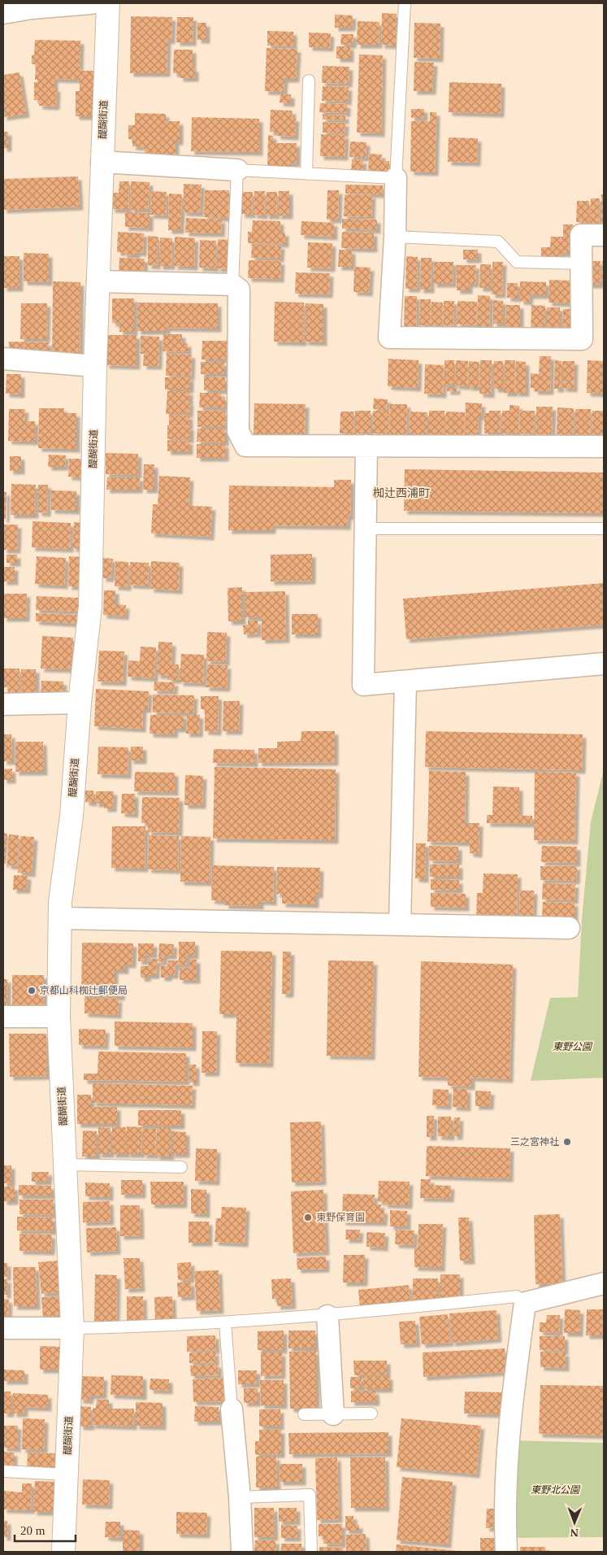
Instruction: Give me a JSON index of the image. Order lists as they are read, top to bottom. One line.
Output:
{"streets":{"main road":["醍醐街道"]},"districts":["椥辻西浦町"],"parks":["東野公園","東野北公園"],"places":["京都山科椥辻郵便局","三之宮神社","東野保育園"],"scale_bar":"20 m","north":"bottom"}
